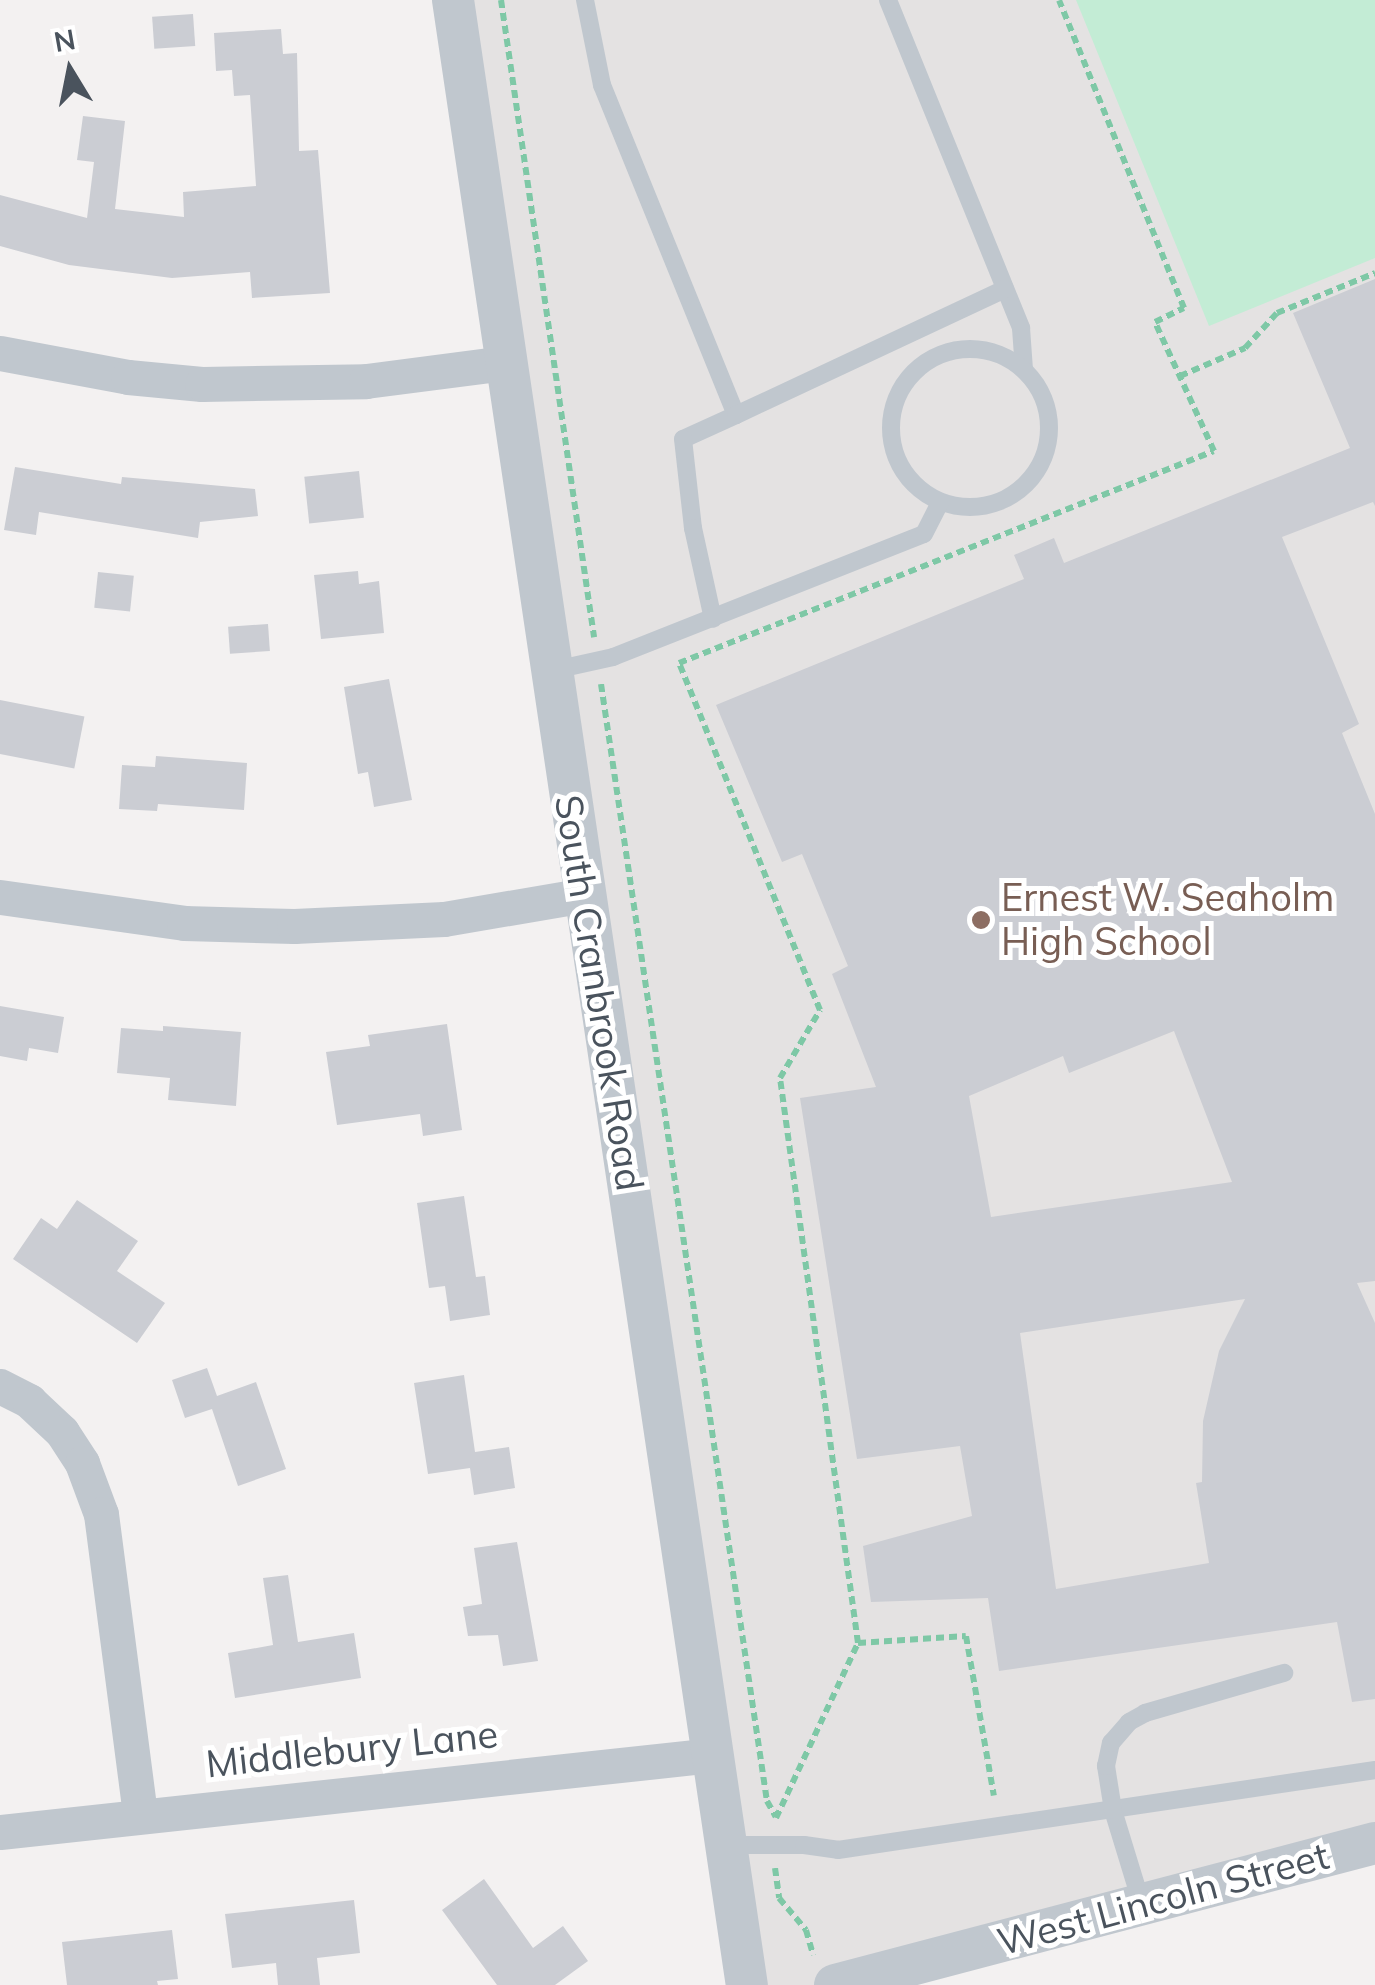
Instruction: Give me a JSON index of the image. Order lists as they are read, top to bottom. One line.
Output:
{"streets":{"street":["South Cranbrook Road","Middlebury Lane","West Lincoln Street"]},"crossings":[["South Cranbrook Road","Middlebury Lane"]],"places":["Ernest W. Seaholm High School"],"north":"top"}
